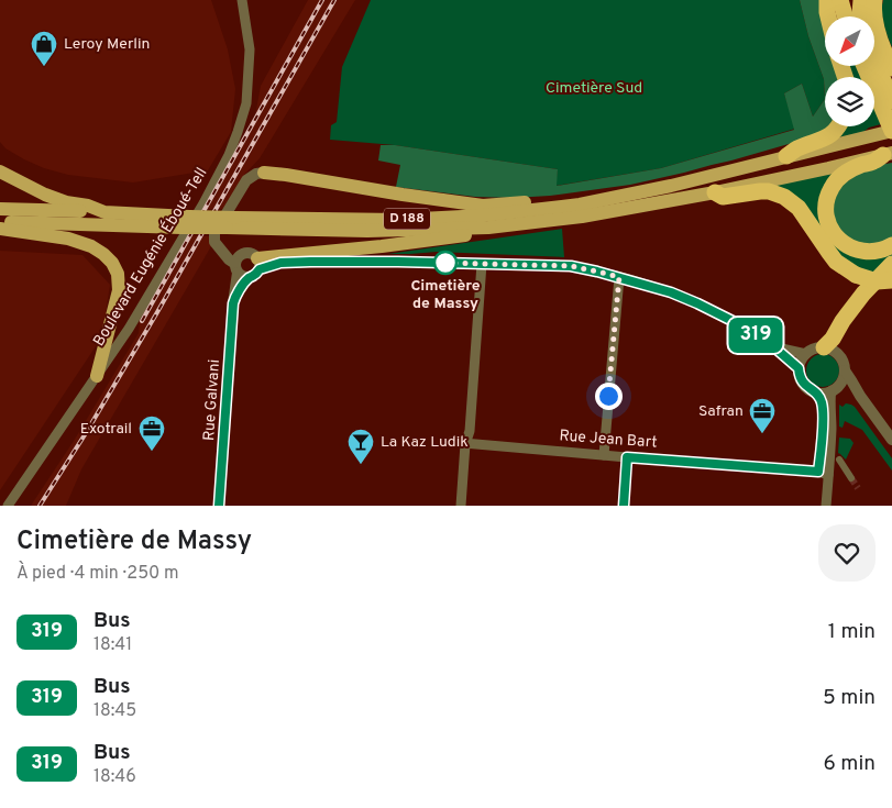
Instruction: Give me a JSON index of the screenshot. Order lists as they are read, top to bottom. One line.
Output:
{"streets":{"main road":["D 188"],"street":["Boulevard Eugénie Éboué-Tell","Rue Galvani","Rue Jean Bart"]},"parks":["Cimetière Sud"],"places":{"shop":["Leroy Merlin"],"other":["Cimetière de Massy"],"office":["Safran","Exotrail"],"bar":["La Kaz Ludik"]},"lines":["bus line 319"],"north":"bottom left","page":{"on_map":"319","heading":["Cimetière de Massy","À pied · 4 min · 250 m"],"list":[{"mark":"319","name":"Bus","note":"18:41","value":"1 min"},{"mark":"319","name":"Bus","note":"18:45","value":"5 min"},{"mark":"319","name":"Bus","note":"18:46","value":"6 min"}]}}
